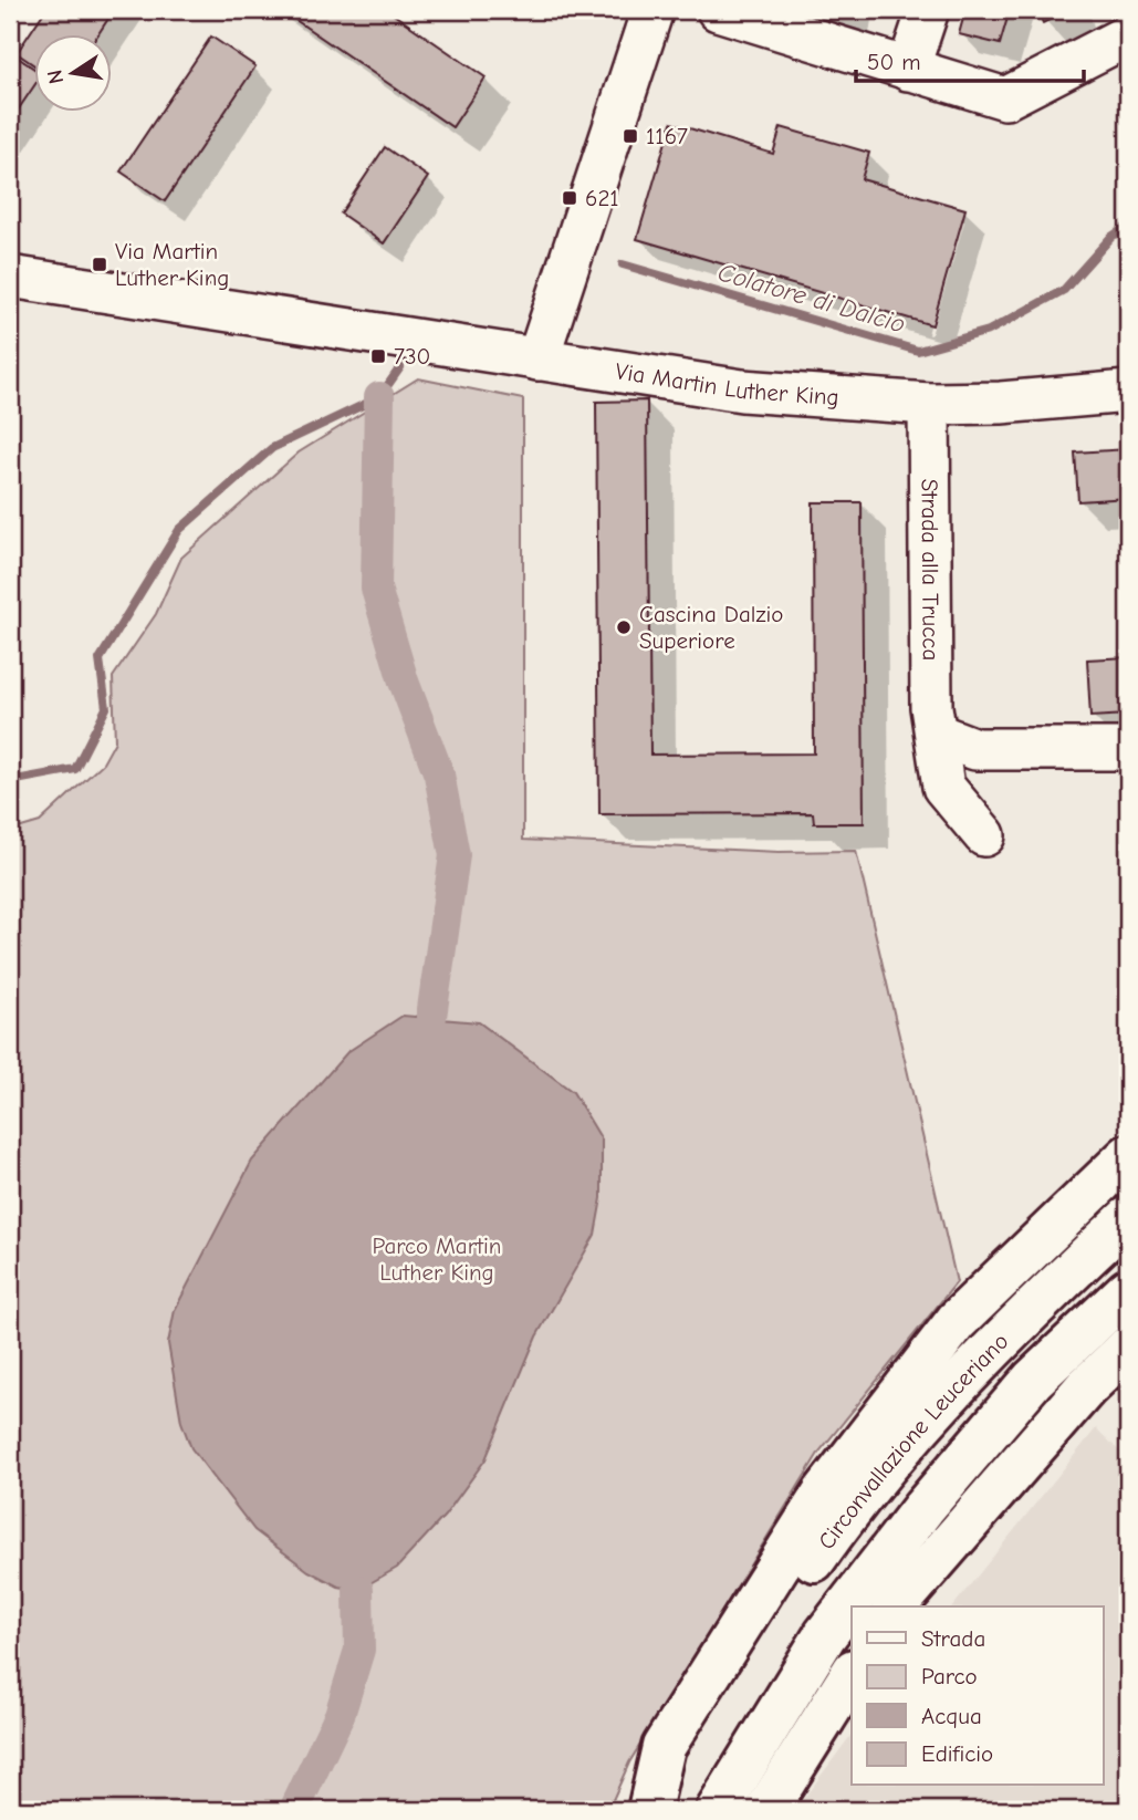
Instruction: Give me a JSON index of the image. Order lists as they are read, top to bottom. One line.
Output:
{"streets":{"highway":["Circonvallazione Leuceriano"],"street":["Via Martin Luther King","Strada alla Trucca"]},"crossings":[["Via Martin Luther King","Strada alla Trucca"]],"water":["Colatore di Dalcio"],"parks":["Parco Martin Luther King"],"places":{"transit":["1167","621","Via Martin Luther King","730"],"other":["Cascina Dalzio Superiore"]},"legend":["Strada","Parco","Acqua","Edificio"],"scale_bar":"50 m","north":"left"}
